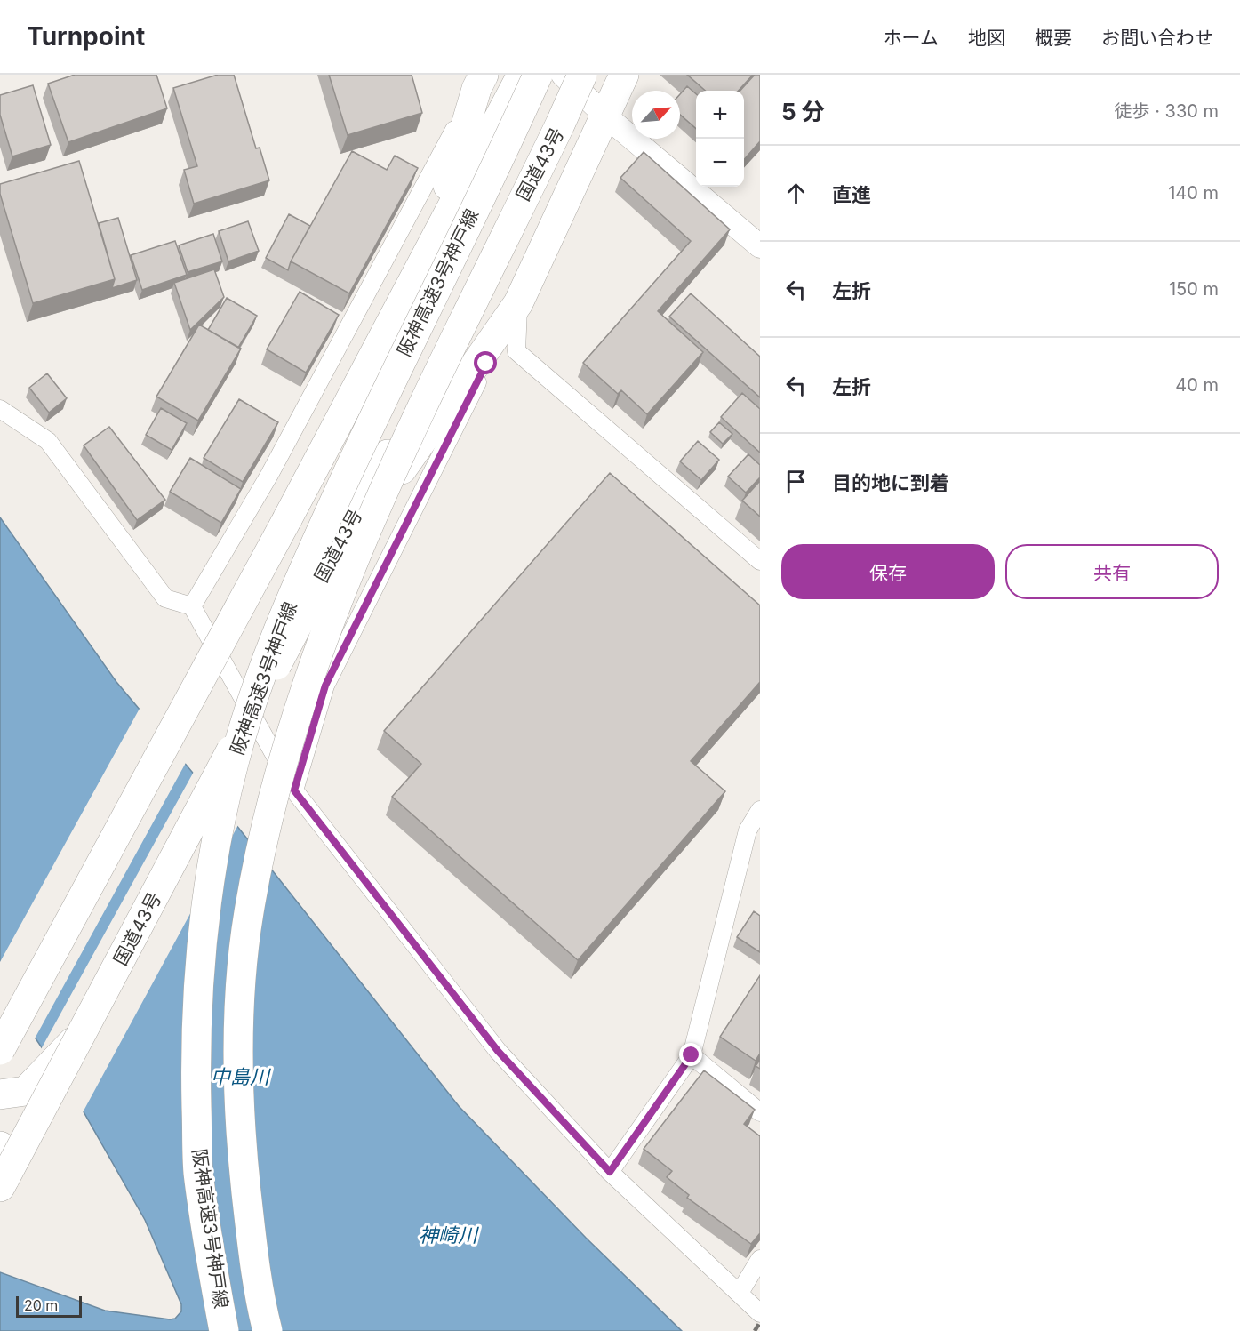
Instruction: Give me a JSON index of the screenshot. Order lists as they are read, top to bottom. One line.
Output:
{"streets":{"highway":["国道43号","阪神高速3号神戸線"]},"water":["中島川","神崎川"],"scale_bar":"20 m","north":"top right","page":{"header":"Turnpoint","nav":["ホーム","地図","概要","お問い合わせ"],"heading":["5 分","徒歩 · 330 m"],"map_buttons":["+","−"],"list":[["直進","140 m"],["左折","150 m"],["左折","40 m"],"目的地に到着"],"buttons":["保存","共有"],"scale":"20 m"}}
